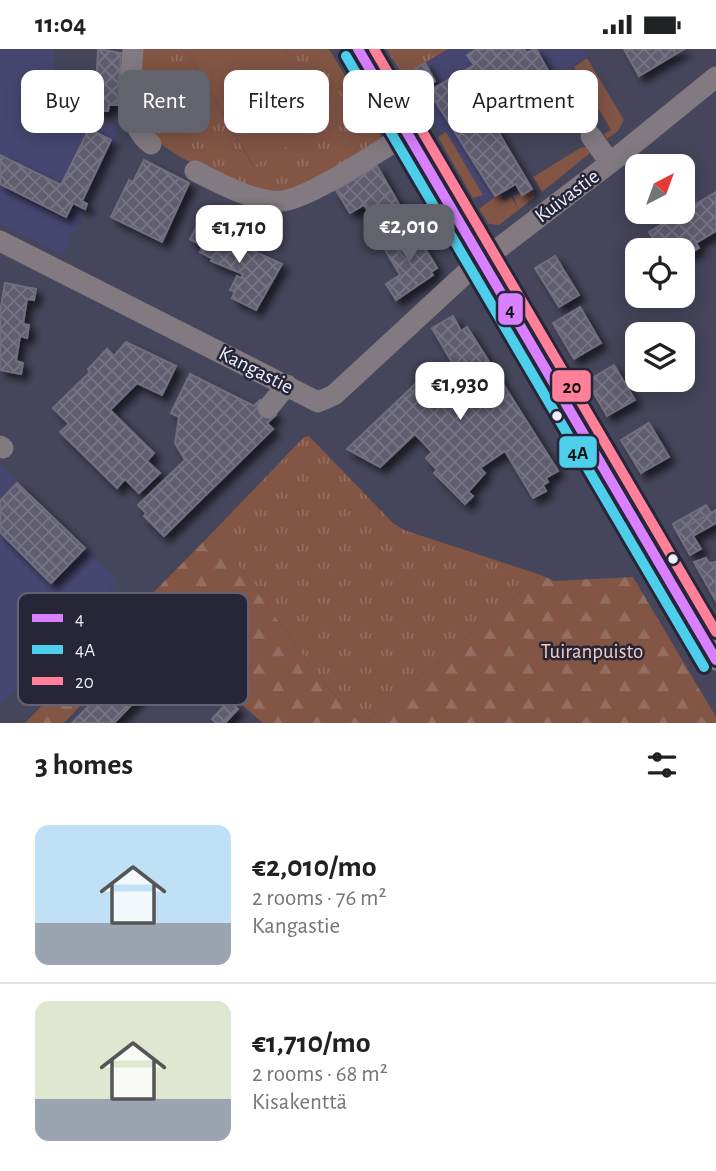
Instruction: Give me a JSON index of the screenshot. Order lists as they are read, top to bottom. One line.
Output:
{"streets":{"street":["Kuivastie","Kangastie"]},"crossings":[["Kuivastie","Kangastie"]],"parks":["Tuiranpuisto"],"lines":["transit line 4","transit line 20","transit line 4A"],"legend":["4","4A","20"],"north":"top right","page":{"status":"11:04","chip":["Buy","Rent","Filters","New","Apartment"],"price":["€2,010","€1,710","€1,930"],"heading":"3 homes","list":[{"name":"€2,010/mo","note":"2 rooms · 76 m² · Kangastie"},{"name":"€1,710/mo","note":"2 rooms · 68 m² · Kisakenttä"}]}}
